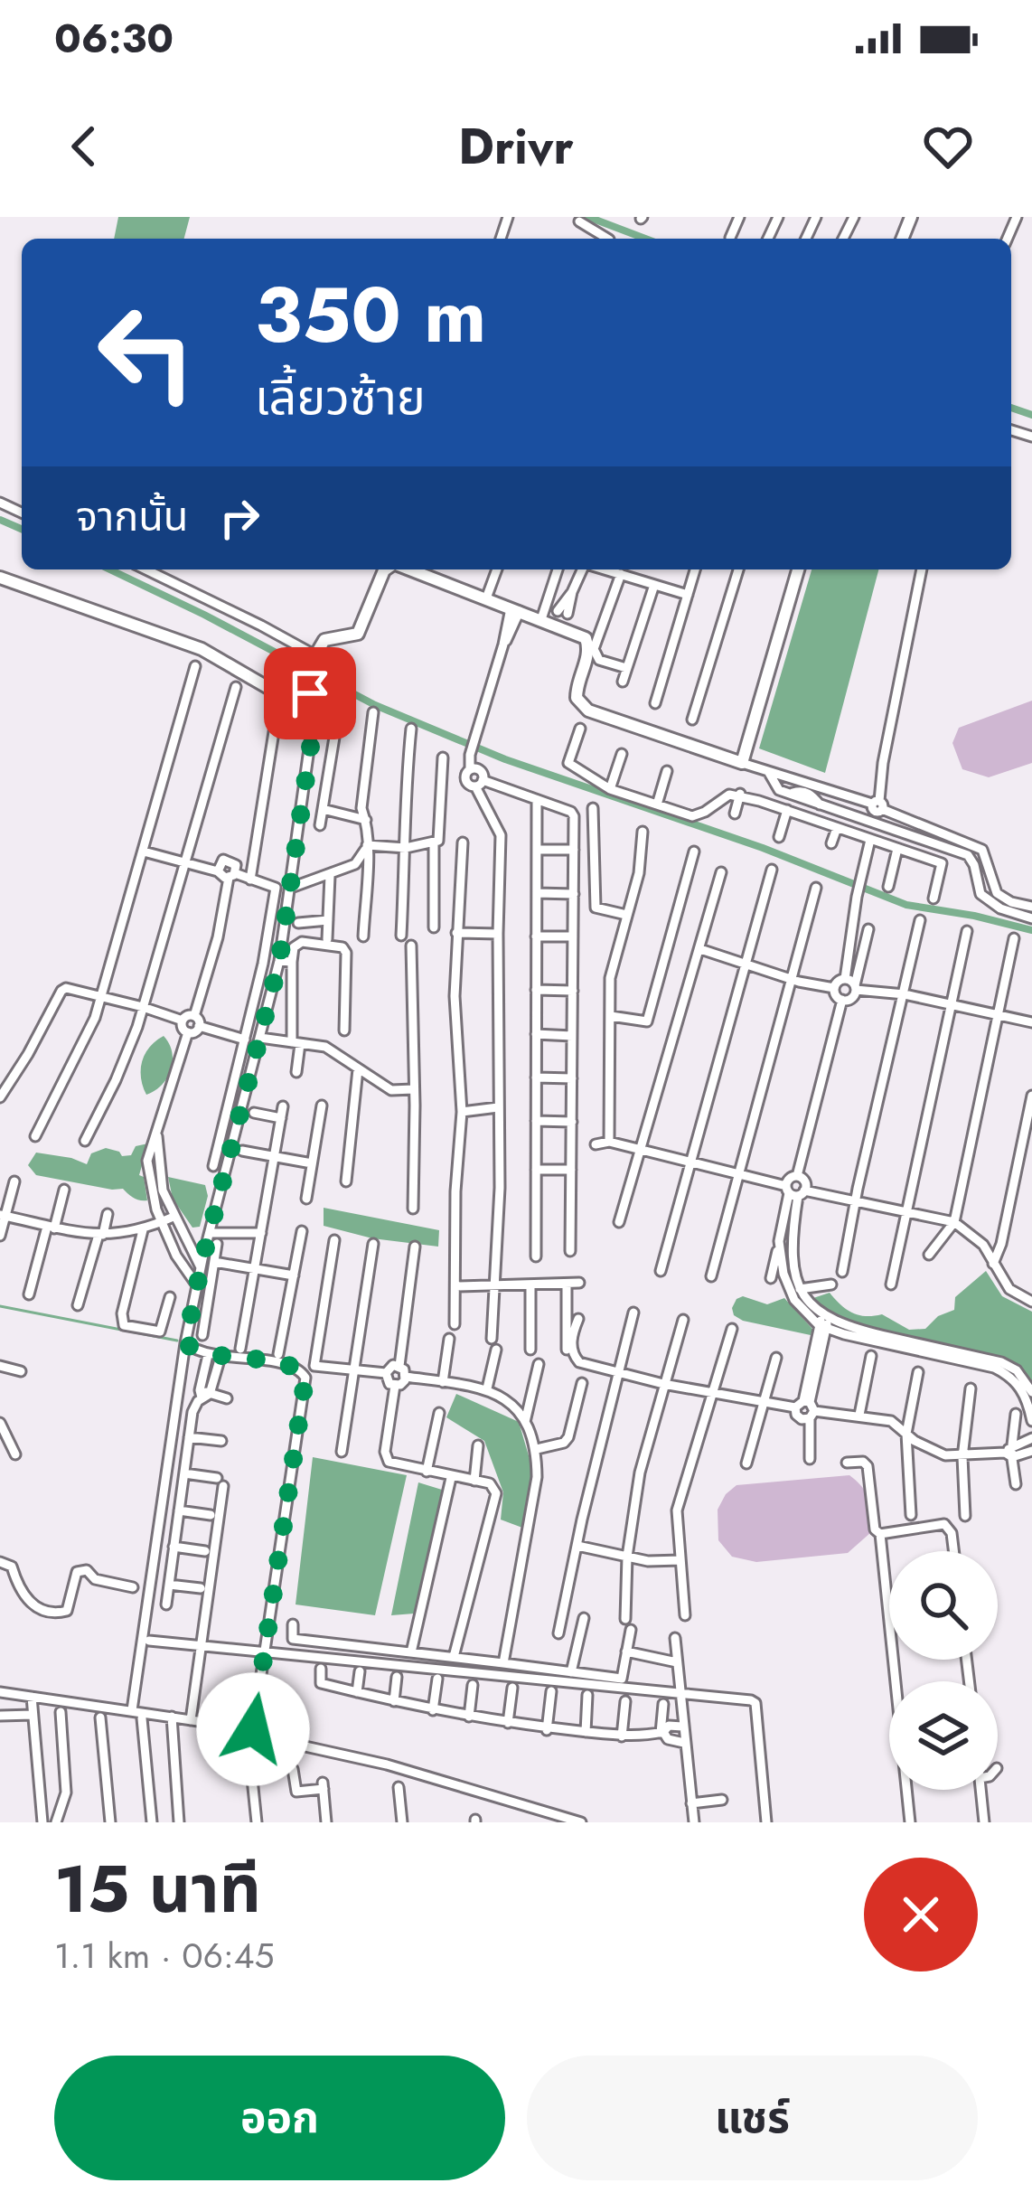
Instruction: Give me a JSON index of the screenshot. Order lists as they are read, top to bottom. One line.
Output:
{"page":{"status":"06:30","header":"Drivr","turn":["350 m","เลี้ยวซ้าย"],"then":"จากนั้น","heading":["15 นาที","1.1 km · 06:45"],"buttons":["ออก","แชร์"]}}
